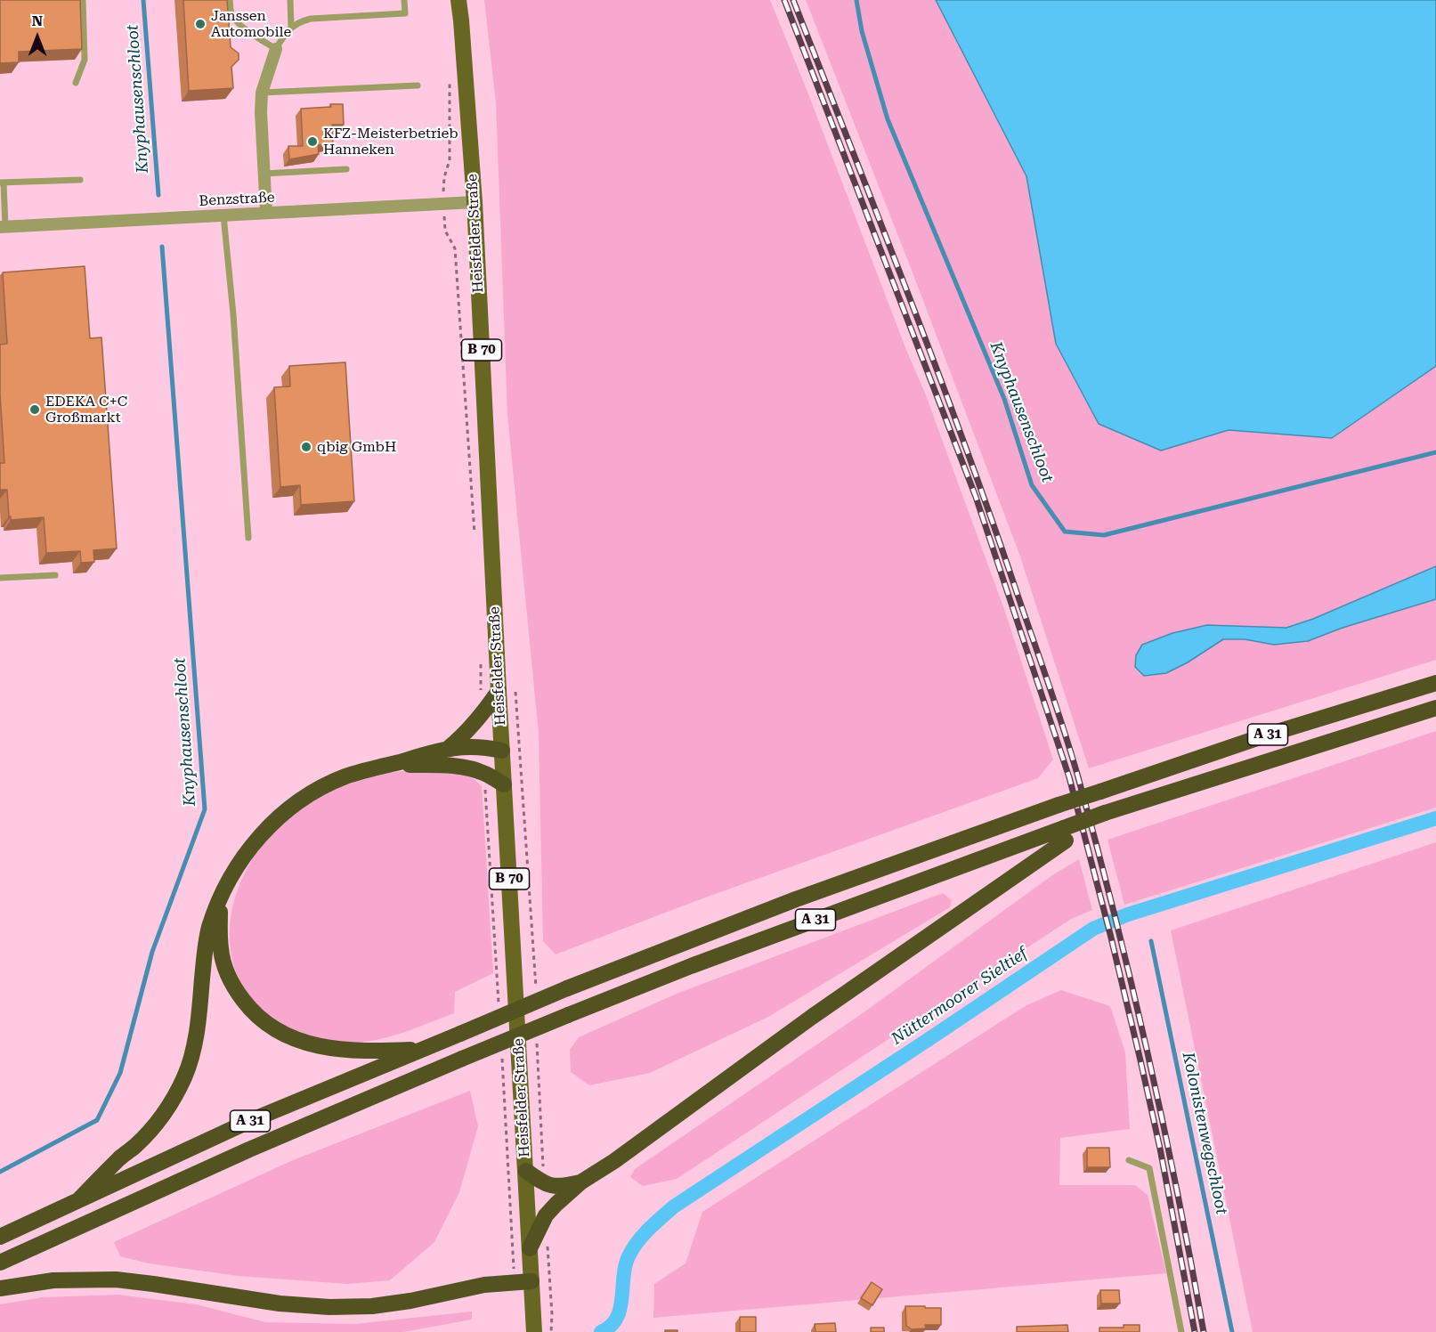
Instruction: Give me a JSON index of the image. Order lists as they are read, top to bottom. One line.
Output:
{"streets":{"highway":["A 31"],"main road":["Heisfelder Straße","B 70"],"street":["Benzstraße"]},"crossings":[["Benzstraße","Heisfelder Straße"]],"water":["Knyphausenschloot","Nüttermoorer Sieltief","Kolonistenwegschloot"],"places":["Janssen Automobile","KFZ-Meisterbetrieb Hanneken","EDEKA C+C Großmarkt","qbig GmbH"],"north":"top"}
